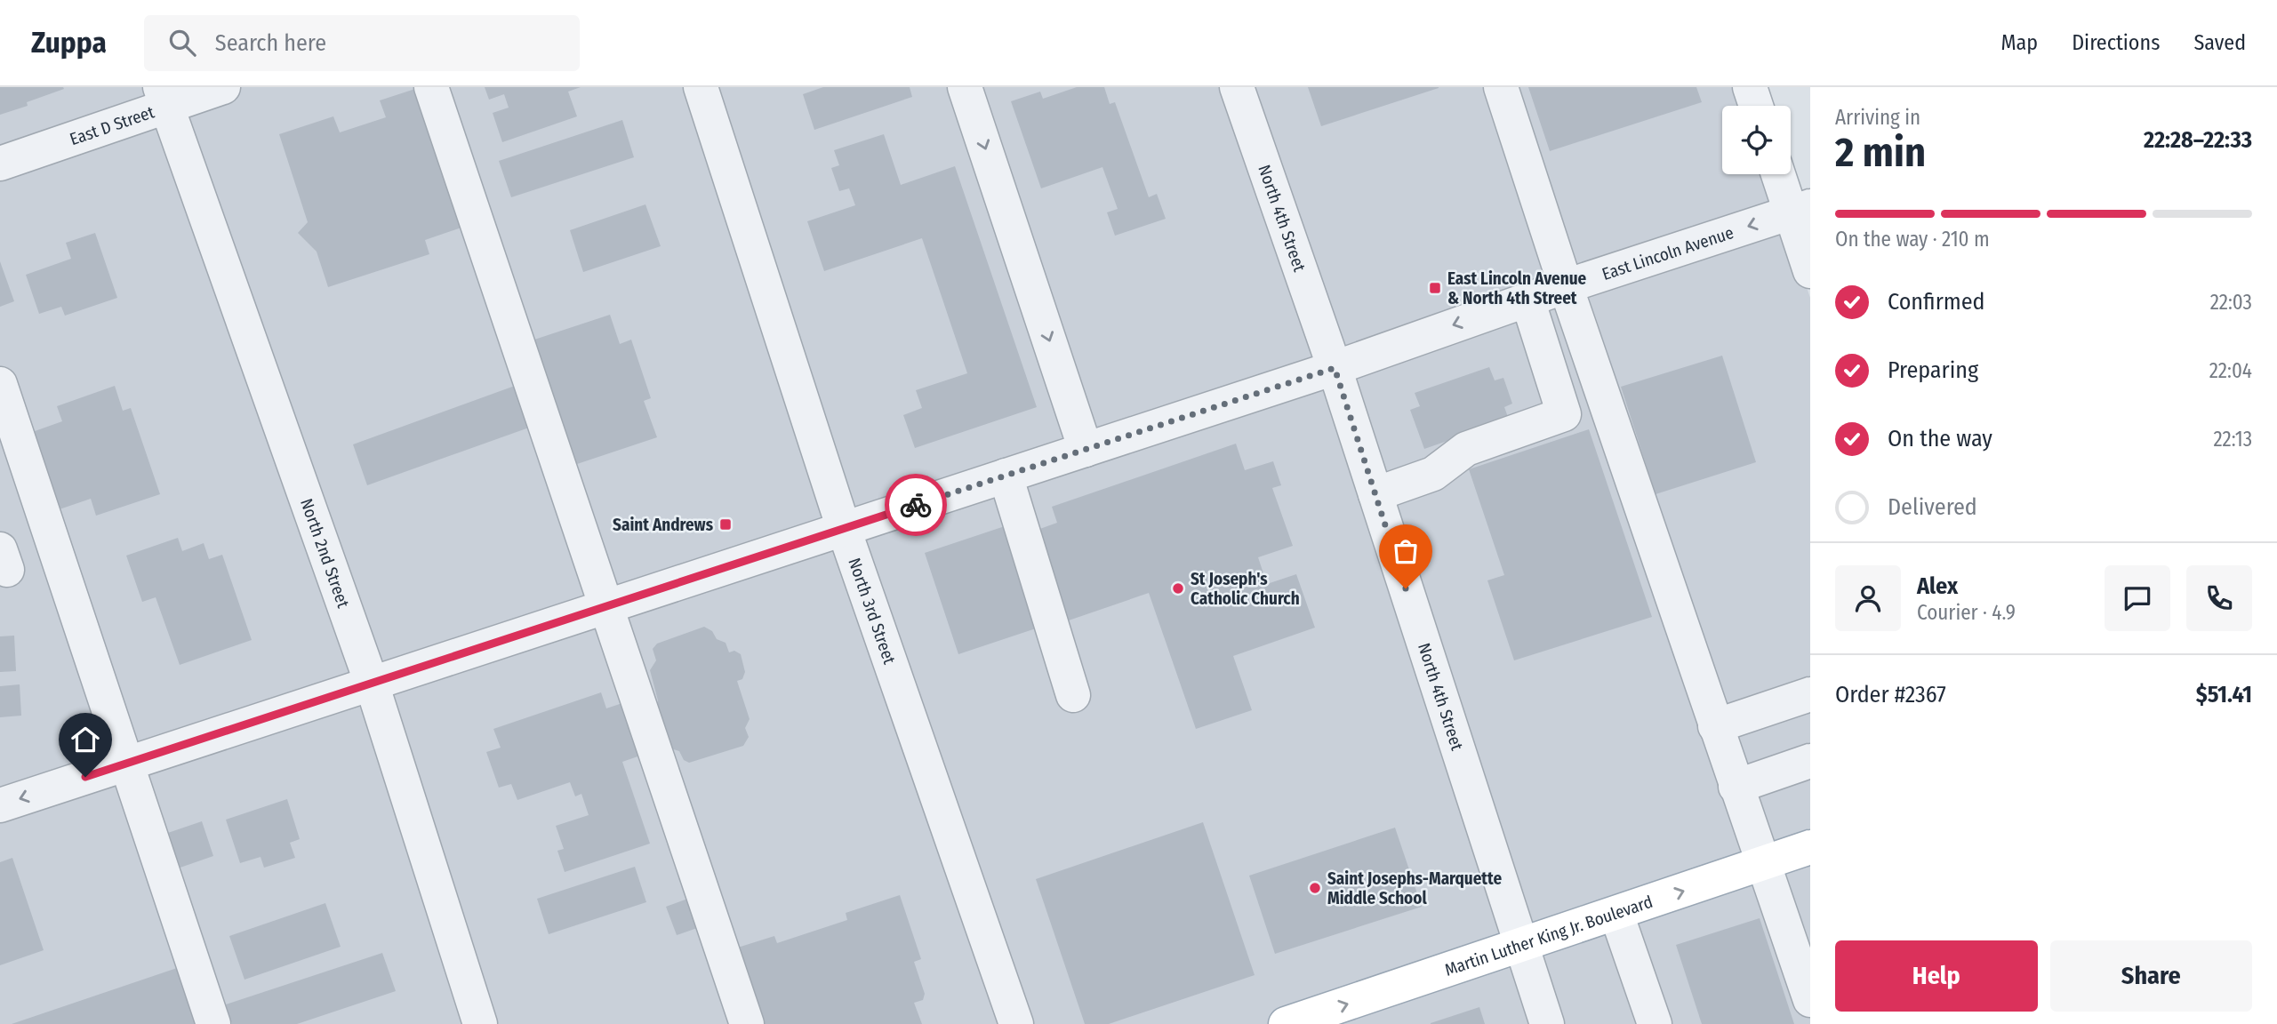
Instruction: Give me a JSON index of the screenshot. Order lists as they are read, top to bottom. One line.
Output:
{"streets":{"main road":["Martin Luther King Jr. Boulevard"],"street":["East D Street","North 4th Street","East Lincoln Avenue","North 2nd Street","North 3rd Street"]},"crossings":[["East D Street","North 2nd Street"],["North 4th Street","East Lincoln Avenue"],["North 4th Street","Martin Luther King Jr. Boulevard"],["East Lincoln Avenue","North 2nd Street"],["East Lincoln Avenue","North 3rd Street"]],"one_way":["Martin Luther King Jr. Boulevard"],"places":{"transit":["East Lincoln Avenue & North 4th Street","Saint Andrews"],"other":["St Joseph's Catholic Church","Saint Josephs-Marquette Middle School"]},"page":{"header":"Zuppa","search":"Search here","nav":["Map","Directions","Saved"],"heading":["2 min","Arriving in","22:28–22:33"],"panel":["Alex","Courier · 4.9","Order #2367","$51.41"],"bar":"On the way · 210 m","list":[["Confirmed","22:03"],["Preparing","22:04"],["On the way","22:13"],"Delivered"],"buttons":["Help","Share"]}}
